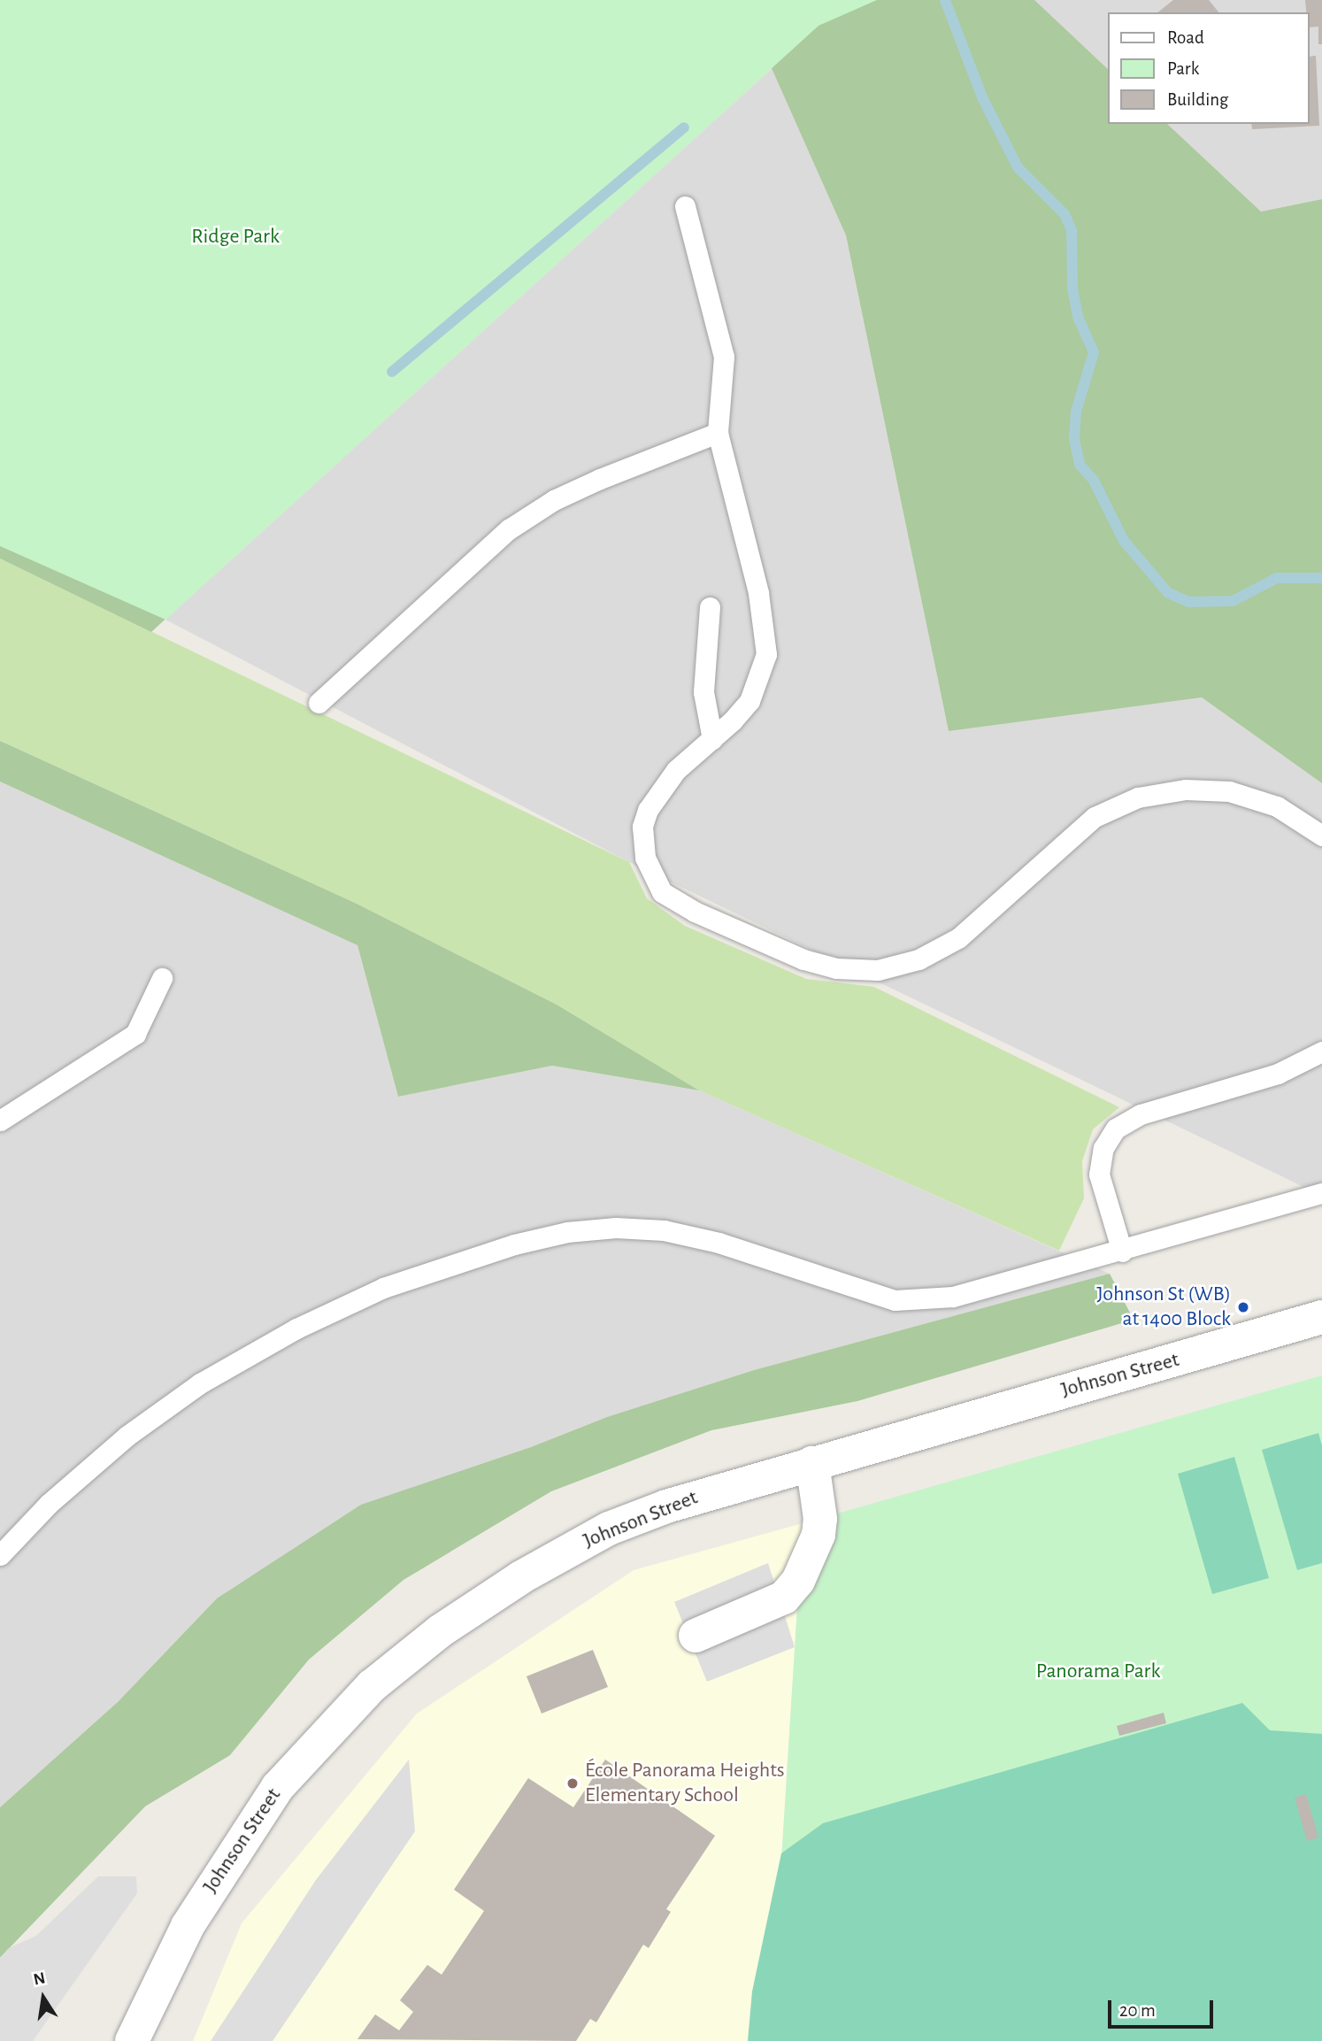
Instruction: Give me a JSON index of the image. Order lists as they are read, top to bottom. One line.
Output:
{"streets":{"street":["Johnson Street"]},"parks":["Ridge Park","Panorama Park"],"places":["Johnson St (WB) at 1400 Block","École Panorama Heights Elementary School"],"legend":["Road","Park","Building"],"scale_bar":"20 m","north":"top"}
